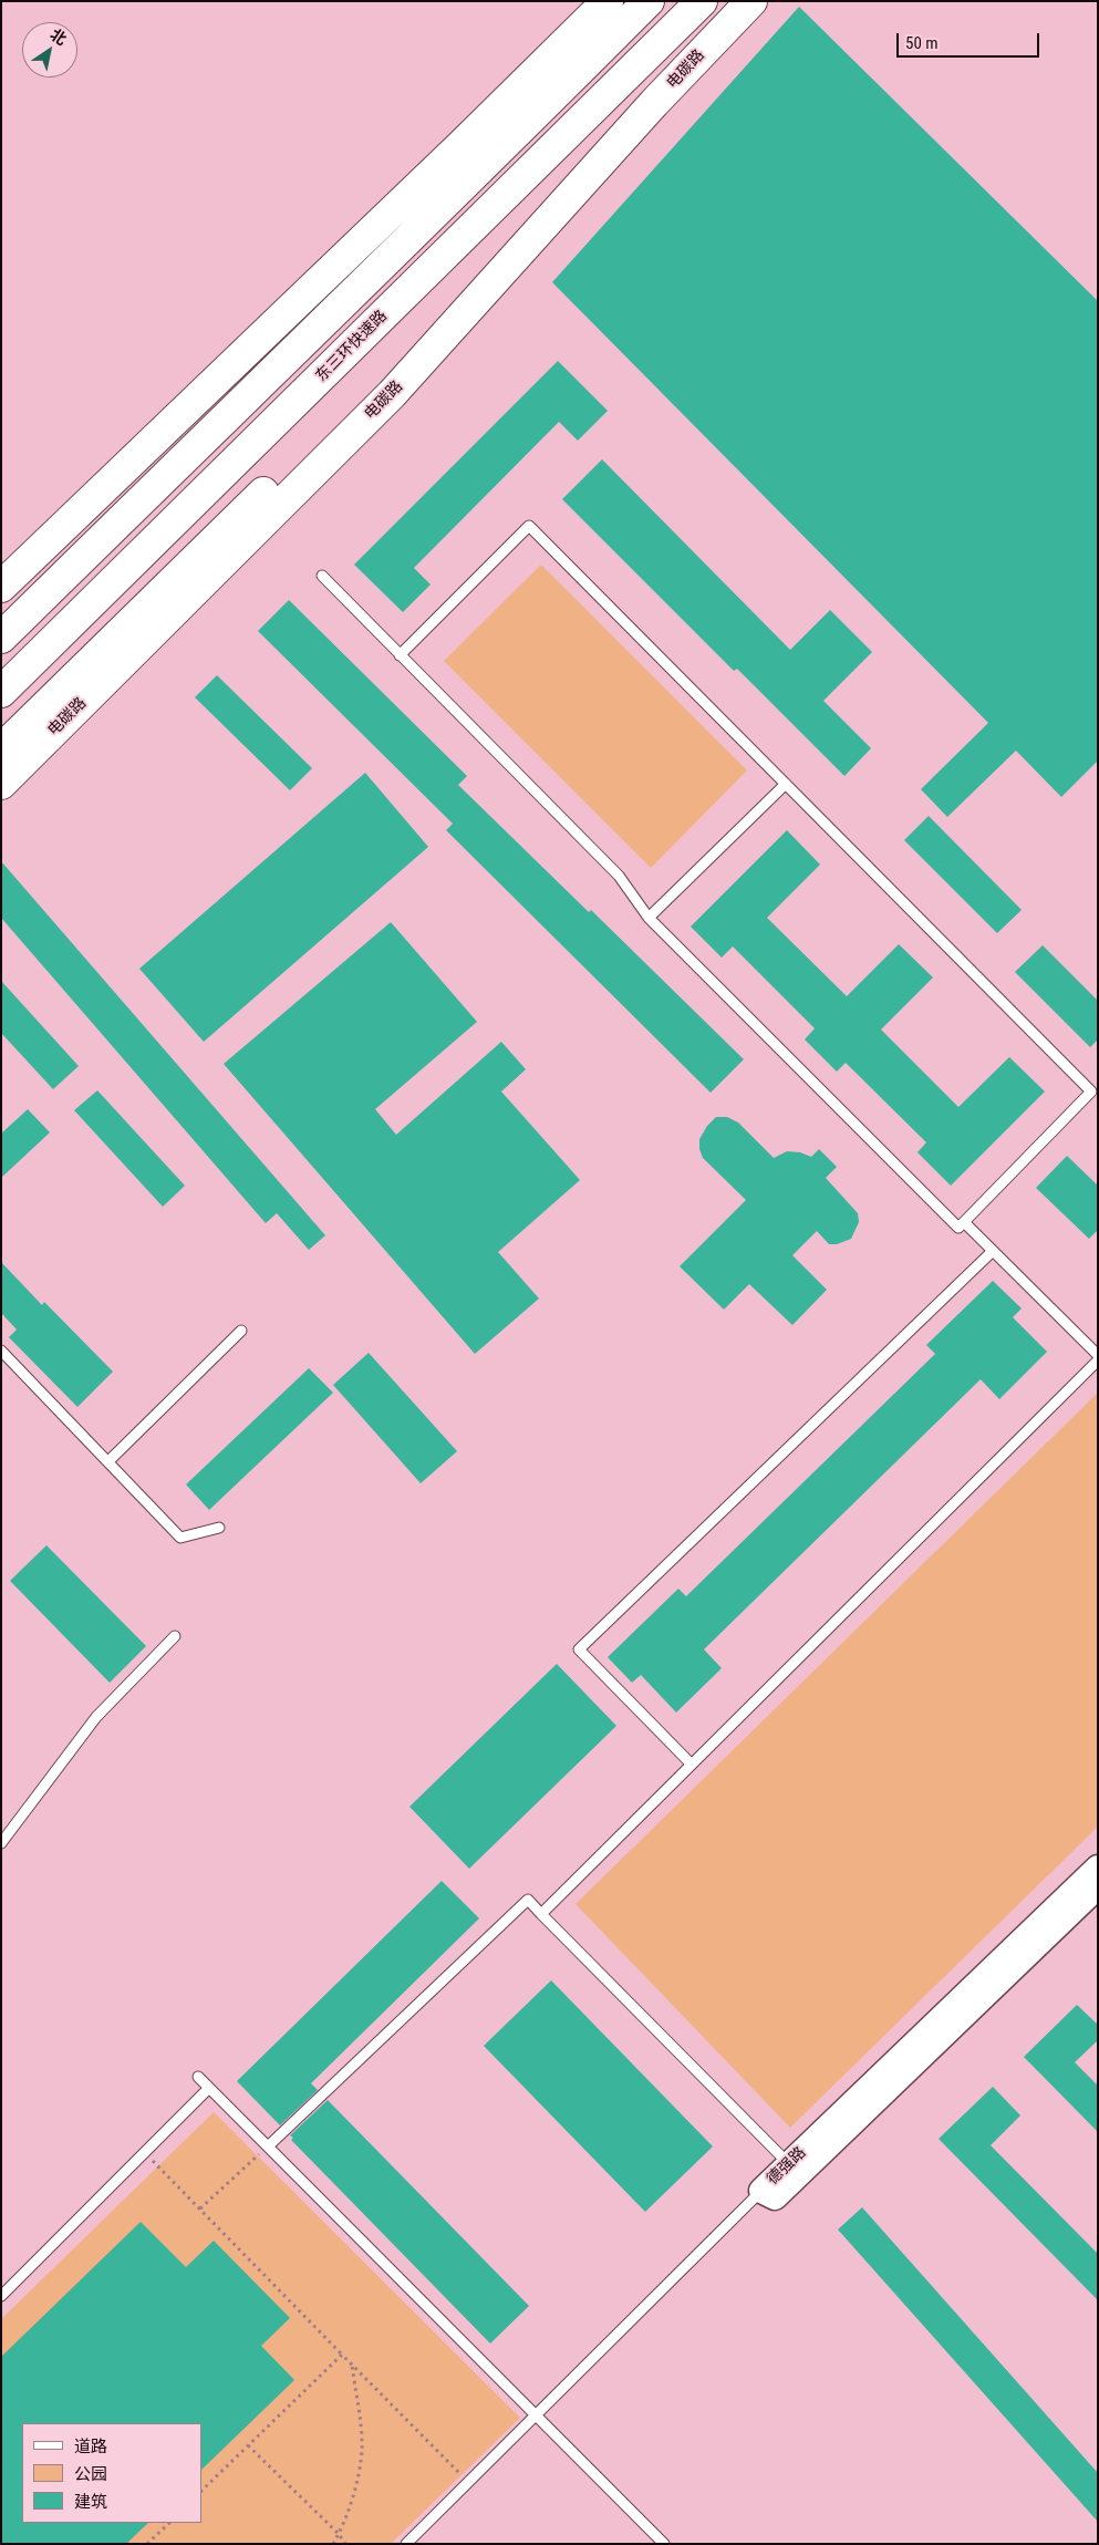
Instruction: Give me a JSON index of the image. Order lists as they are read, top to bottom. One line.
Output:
{"streets":{"highway":["电碳路","东三环快速路"],"street":["德强路"]},"legend":["道路","公园","建筑"],"scale_bar":"50 m","north":"top right"}
